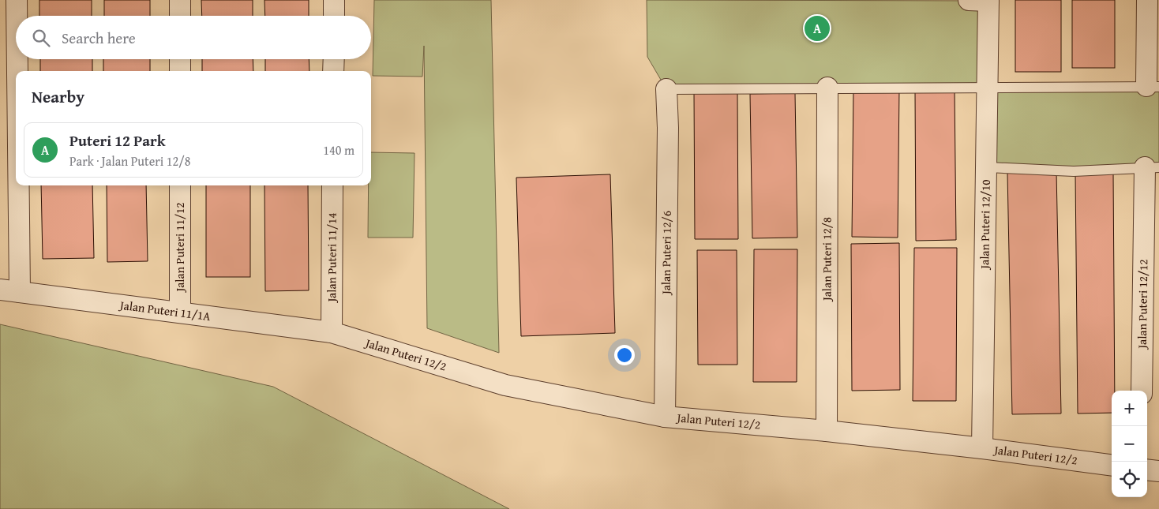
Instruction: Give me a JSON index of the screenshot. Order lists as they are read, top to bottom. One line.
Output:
{"streets":{"street":["Jalan Puteri 12/10","Jalan Puteri 11/12","Jalan Puteri 12/6","Jalan Puteri 11/14","Jalan Puteri 12/8","Jalan Puteri 12/12","Jalan Puteri 11/1A","Jalan Puteri 12/2"]},"crossings":[["Jalan Puteri 12/10","Jalan Puteri 12/2"],["Jalan Puteri 11/12","Jalan Puteri 11/1A"],["Jalan Puteri 12/6","Jalan Puteri 12/2"],["Jalan Puteri 11/14","Jalan Puteri 11/1A"],["Jalan Puteri 11/14","Jalan Puteri 12/2"],["Jalan Puteri 12/8","Jalan Puteri 12/2"],["Jalan Puteri 11/1A","Jalan Puteri 12/2"]],"page":{"pins":"A","search":"Search here","heading":"Nearby","list":[{"mark":"A","name":"Puteri 12 Park","note":"Park · Jalan Puteri 12/8","value":"140 m"}],"map_buttons":["+","−"]}}
